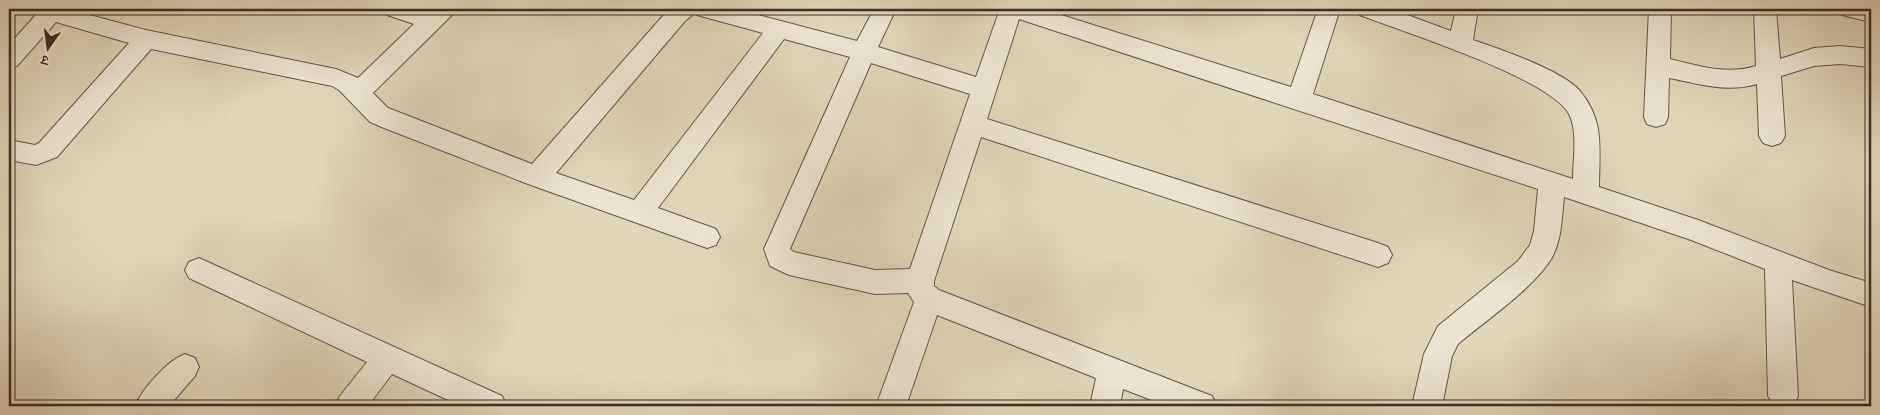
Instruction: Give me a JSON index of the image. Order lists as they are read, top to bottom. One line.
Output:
{"north":"bottom"}
